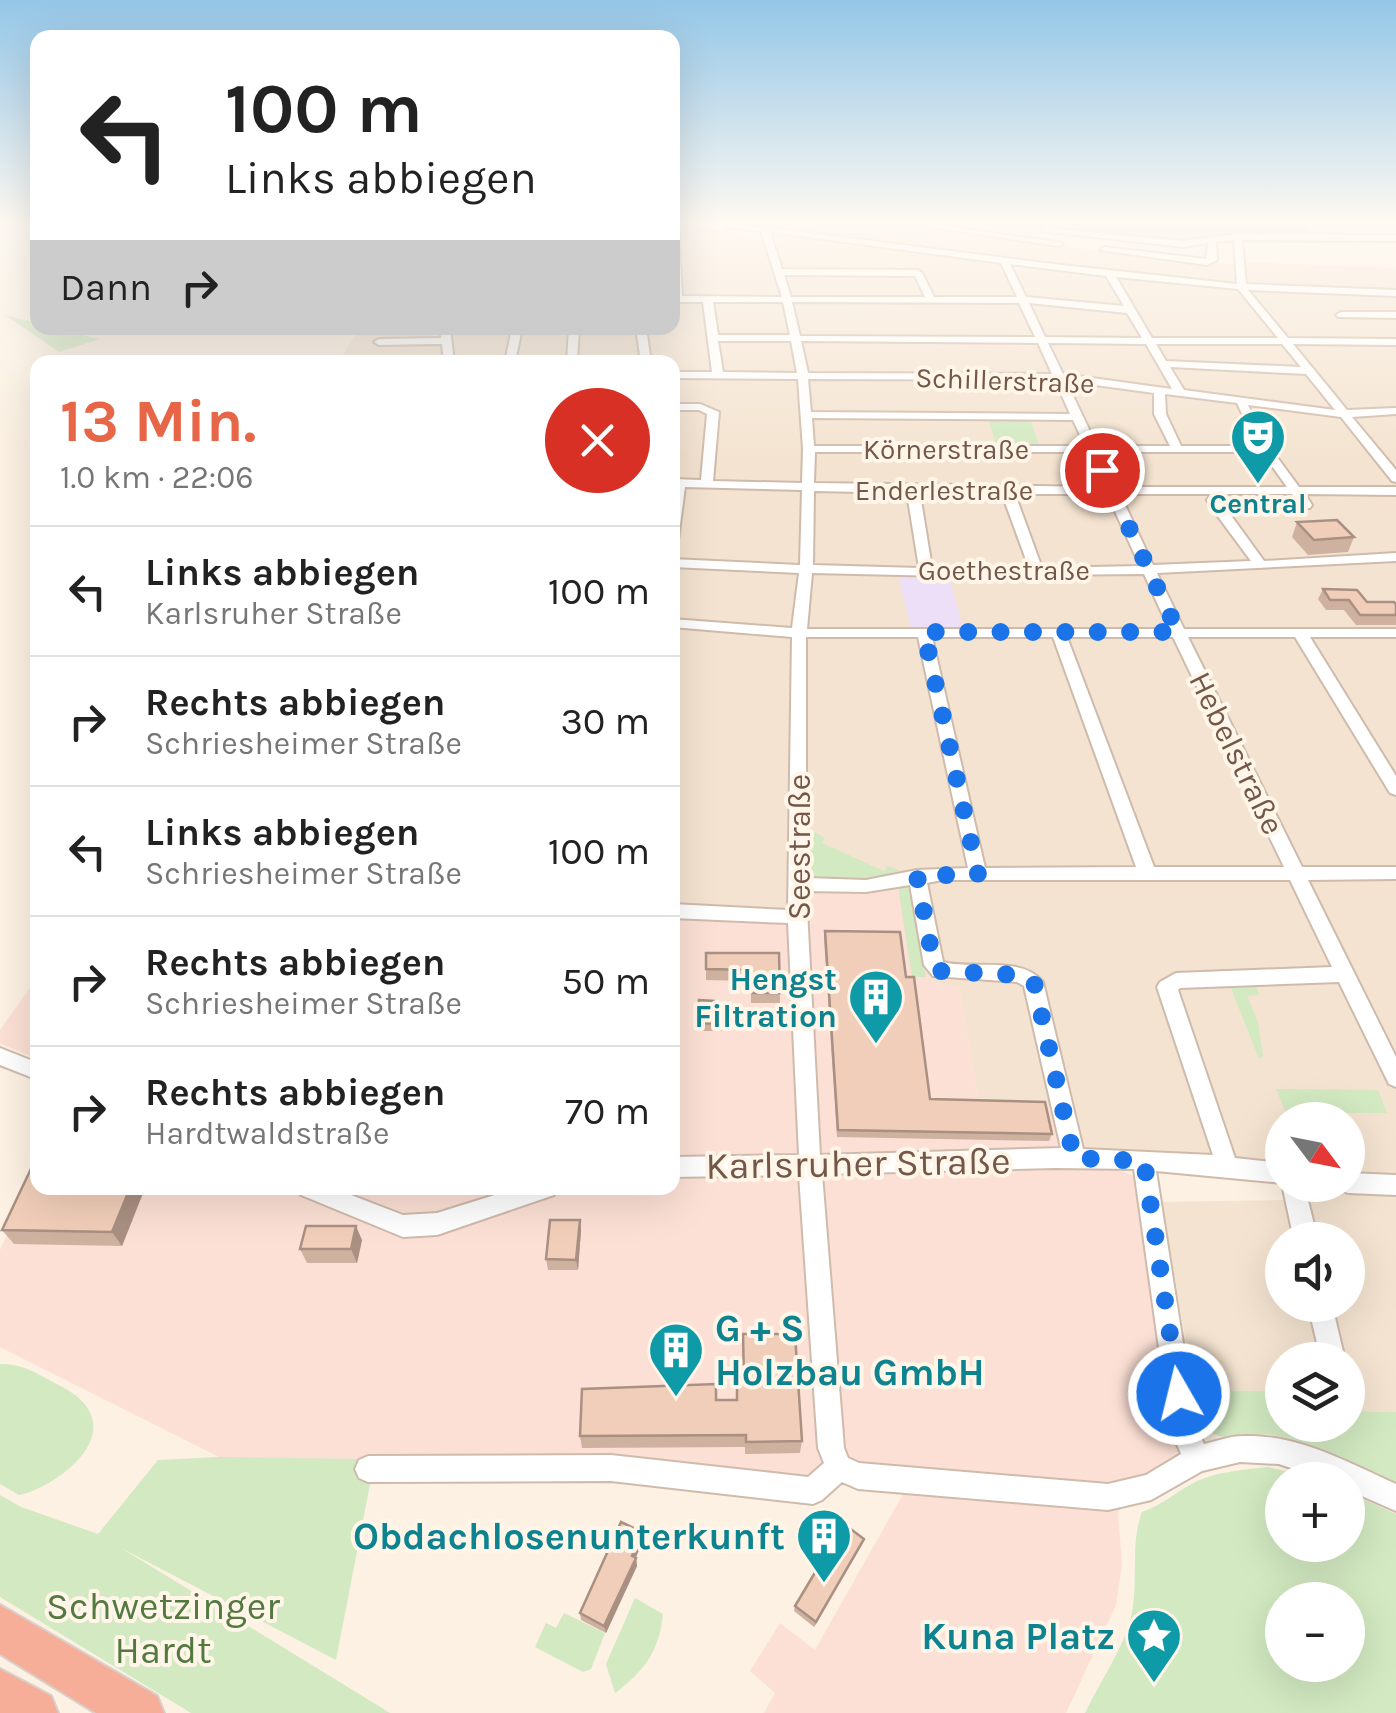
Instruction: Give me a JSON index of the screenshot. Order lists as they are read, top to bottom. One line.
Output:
{"streets":{"street":["Schillerstraße","Körnerstraße","Enderlestraße","Goethestraße","Hebelstraße","Seestraße","Karlsruher Straße"]},"crossings":[["Schillerstraße","Hebelstraße"],["Schillerstraße","Seestraße"],["Körnerstraße","Hebelstraße"],["Körnerstraße","Seestraße"],["Enderlestraße","Hebelstraße"],["Enderlestraße","Seestraße"],["Goethestraße","Hebelstraße"],["Goethestraße","Seestraße"],["Seestraße","Karlsruher Straße"]],"parks":["Schwetzinger Hardt"],"places":{"theatre":["Central"],"building":["Hengst Filtration","G + S Holzbau GmbH","Obdachlosenunterkunft"],"place":["Kuna Platz"]},"north":"bottom right","page":{"turn":["100 m","Links abbiegen"],"then":"Dann","heading":["13 Min.","1.0 km · 22:06"],"list":[{"name":"Links abbiegen","note":"Karlsruher Straße","value":"100 m"},{"name":"Rechts abbiegen","note":"Schriesheimer Straße","value":"30 m"},{"name":"Links abbiegen","note":"Schriesheimer Straße","value":"100 m"},{"name":"Rechts abbiegen","note":"Schriesheimer Straße","value":"50 m"},{"name":"Rechts abbiegen","note":"Hardtwaldstraße","value":"70 m"}],"map_buttons":["+","−"]}}
